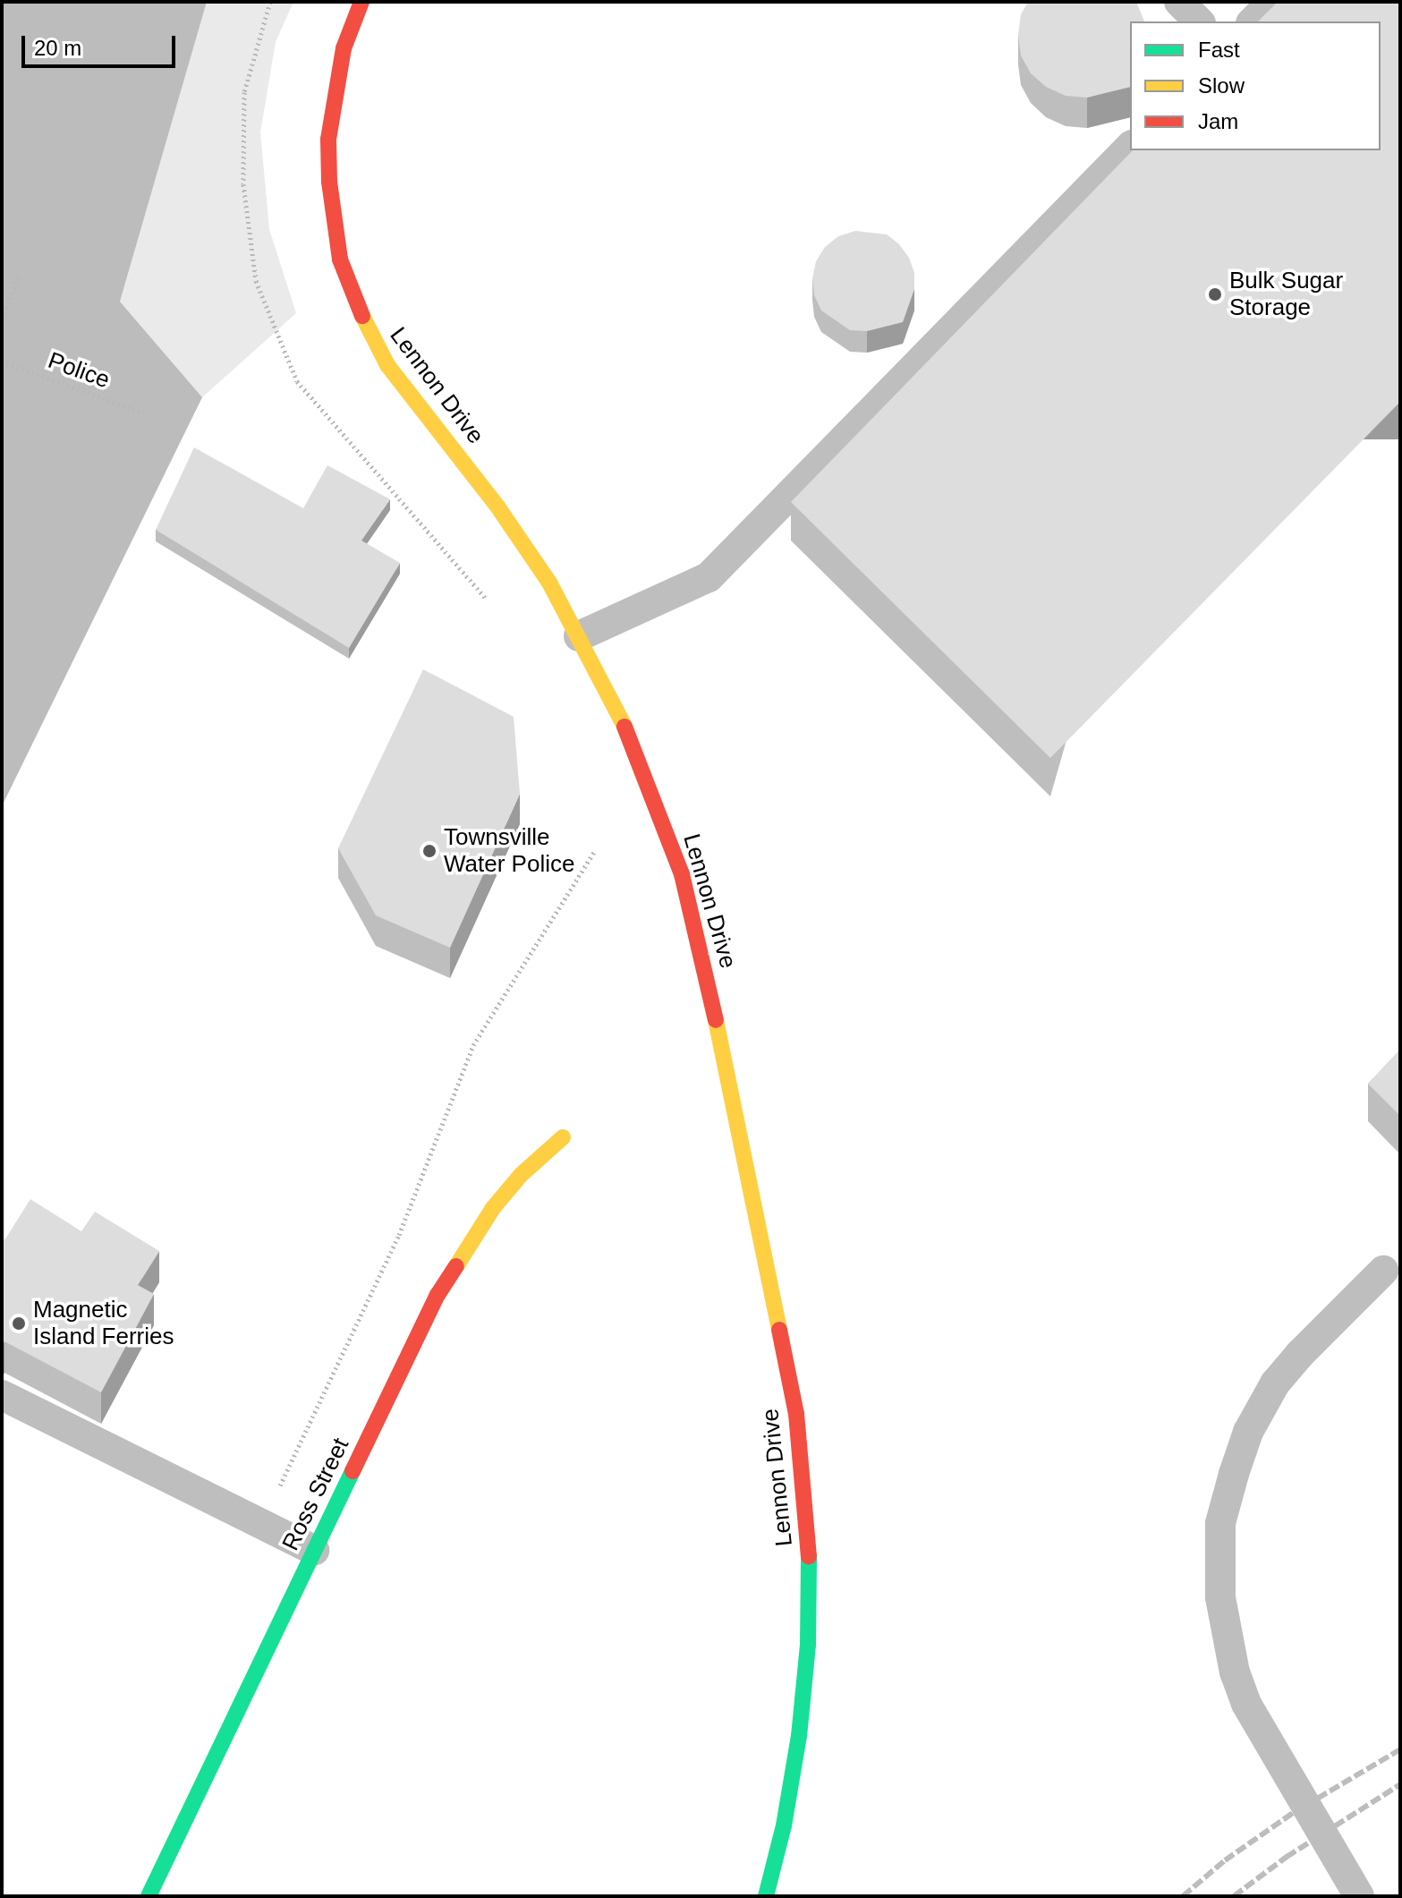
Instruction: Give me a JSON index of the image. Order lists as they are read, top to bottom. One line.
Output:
{"streets":{"street":["Lennon Drive","Ross Street"],"path":["Police"]},"places":["Bulk Sugar Storage","Townsville Water Police","Magnetic Island Ferries"],"legend":["Fast","Slow","Jam"],"scale_bar":"20 m"}
